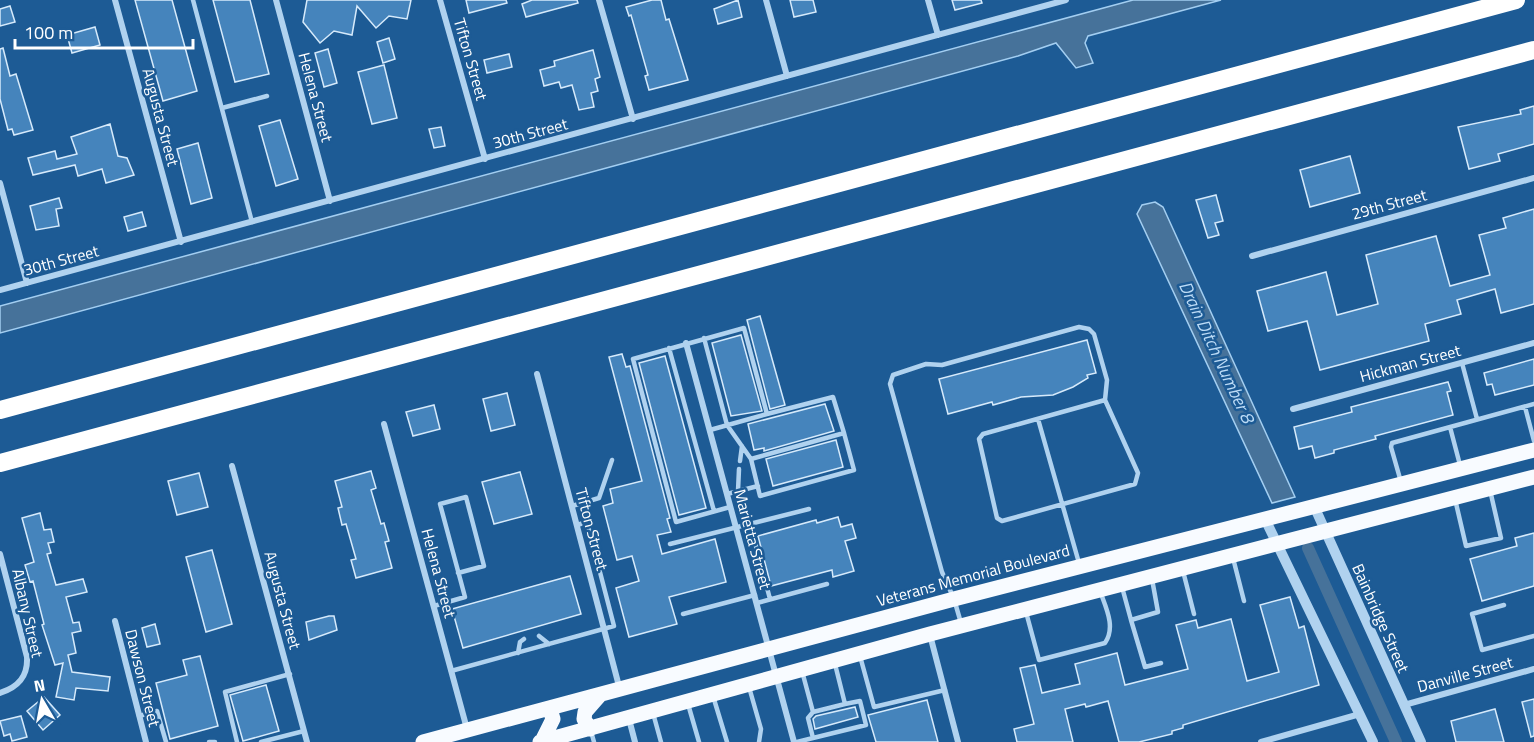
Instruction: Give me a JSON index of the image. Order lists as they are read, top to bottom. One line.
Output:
{"streets":{"main road":["Veterans Memorial Boulevard"],"street":["Tifton Street","Helena Street","Augusta Street","30th Street","29th Street","Hickman Street","Marietta Street","Albany Street","Bainbridge Street","Danville Street","Dawson Street"]},"crossings":[["Tifton Street","30th Street"],["Tifton Street","Veterans Memorial Boulevard"],["Helena Street","30th Street"],["Helena Street","Veterans Memorial Boulevard"],["Augusta Street","30th Street"],["Marietta Street","Veterans Memorial Boulevard"],["Veterans Memorial Boulevard","Bainbridge Street"],["Bainbridge Street","Danville Street"]],"water":["Drain Ditch Number 8"],"scale_bar":"100 m","north":"top"}
